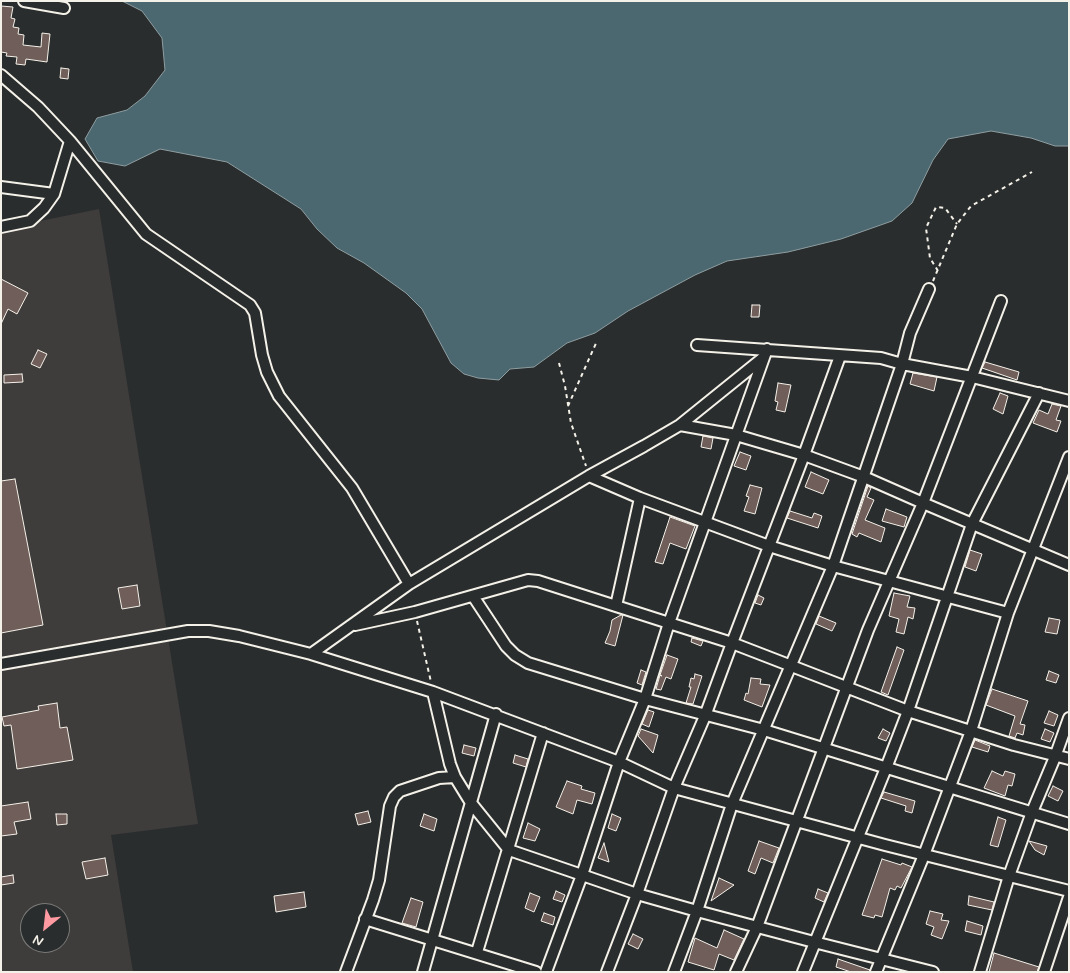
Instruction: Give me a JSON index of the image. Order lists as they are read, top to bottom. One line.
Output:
{"north":"bottom left"}
